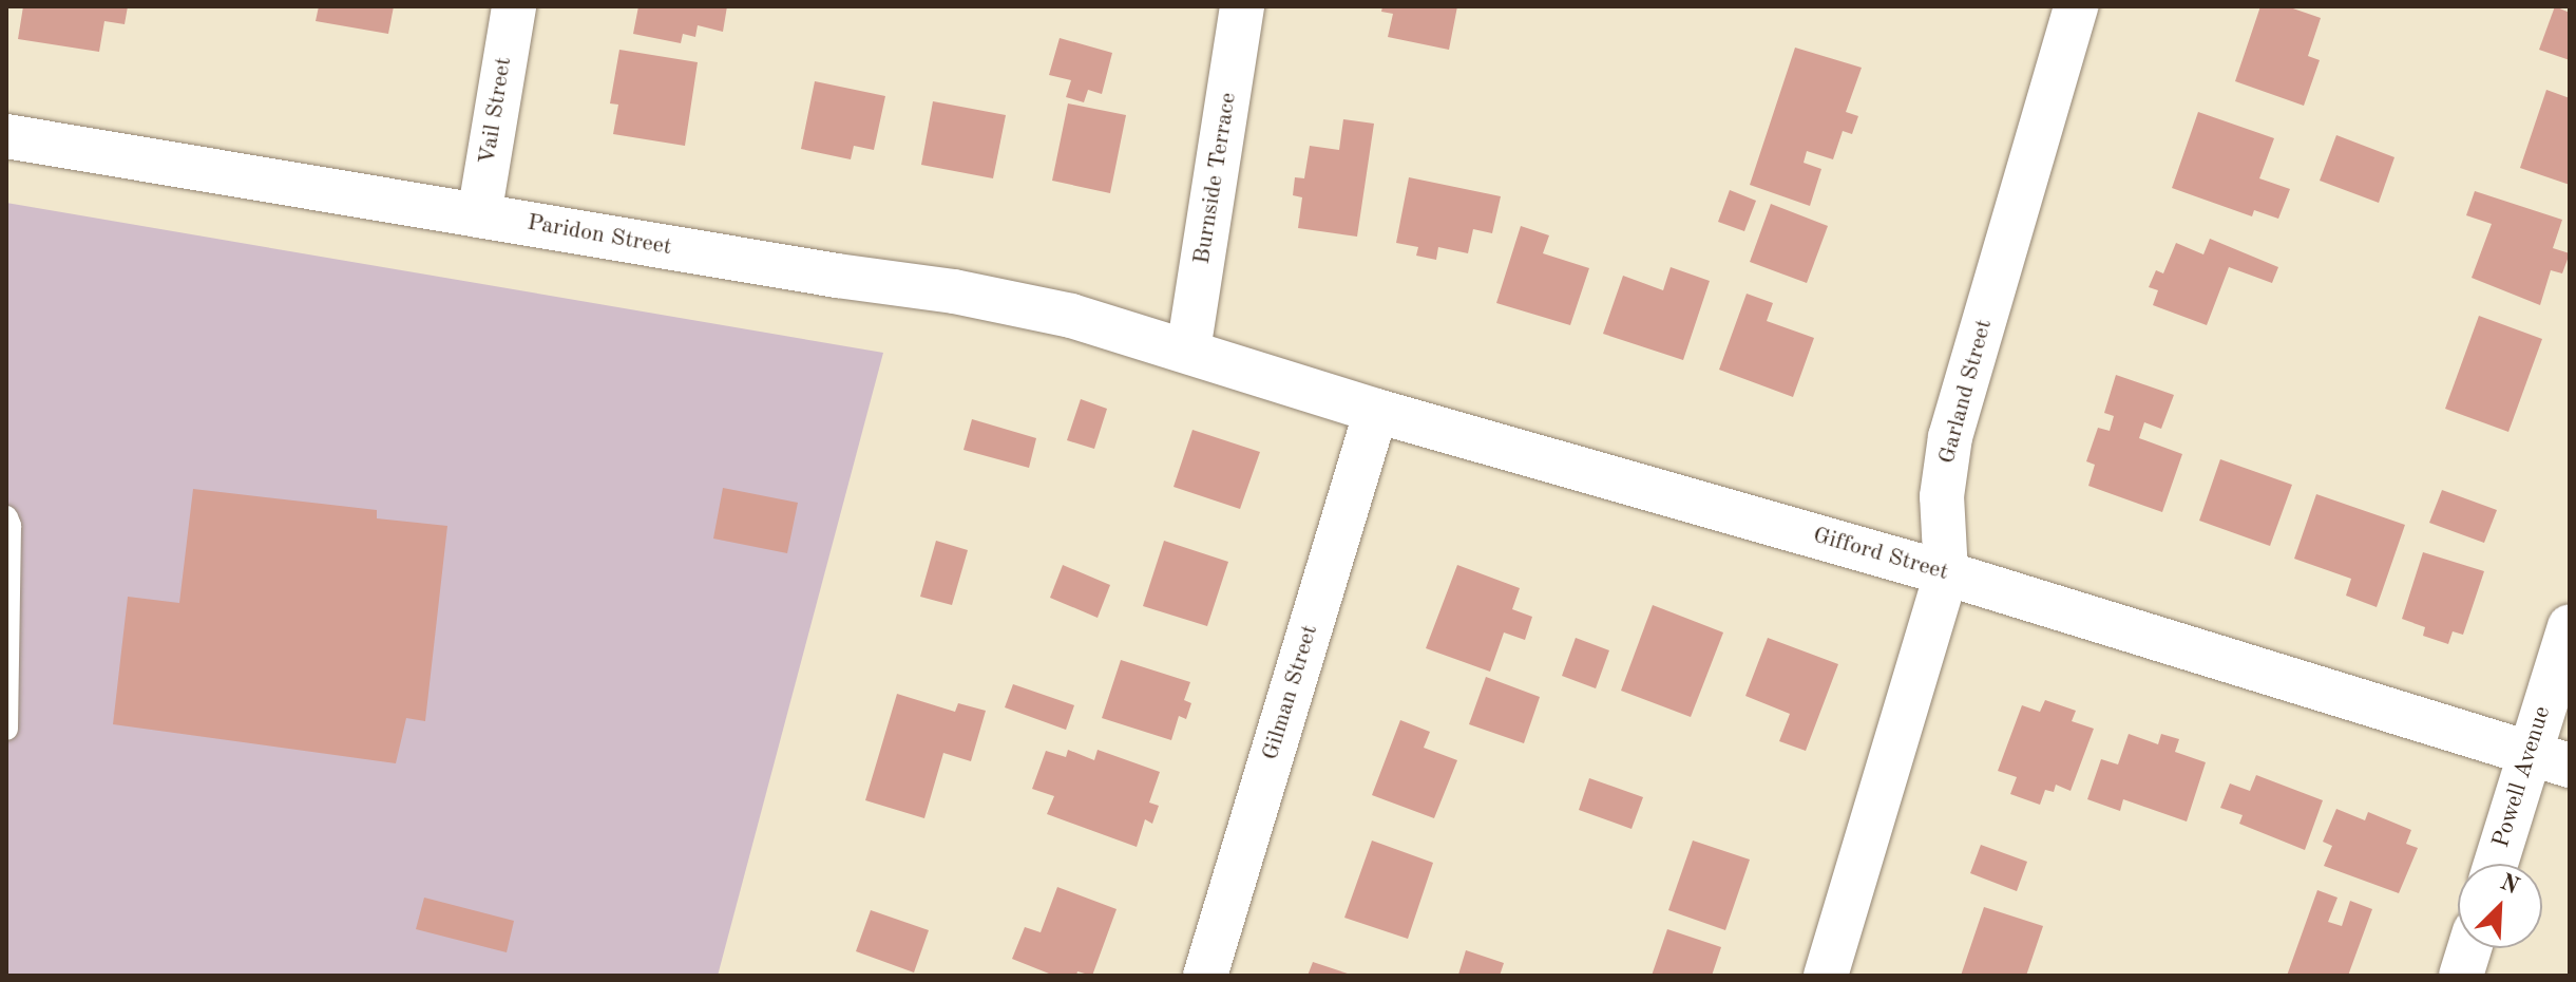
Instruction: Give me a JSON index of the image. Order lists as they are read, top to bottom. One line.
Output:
{"streets":{"street":["Vail Street","Burnside Terrace","Paridon Street","Garland Street","Gifford Street","Gilman Street","Powell Avenue"]},"crossings":[["Vail Street","Paridon Street"],["Burnside Terrace","Paridon Street"],["Burnside Terrace","Gifford Street"],["Paridon Street","Gifford Street"],["Garland Street","Gifford Street"],["Gifford Street","Gilman Street"],["Gifford Street","Powell Avenue"]],"north":"top right"}
